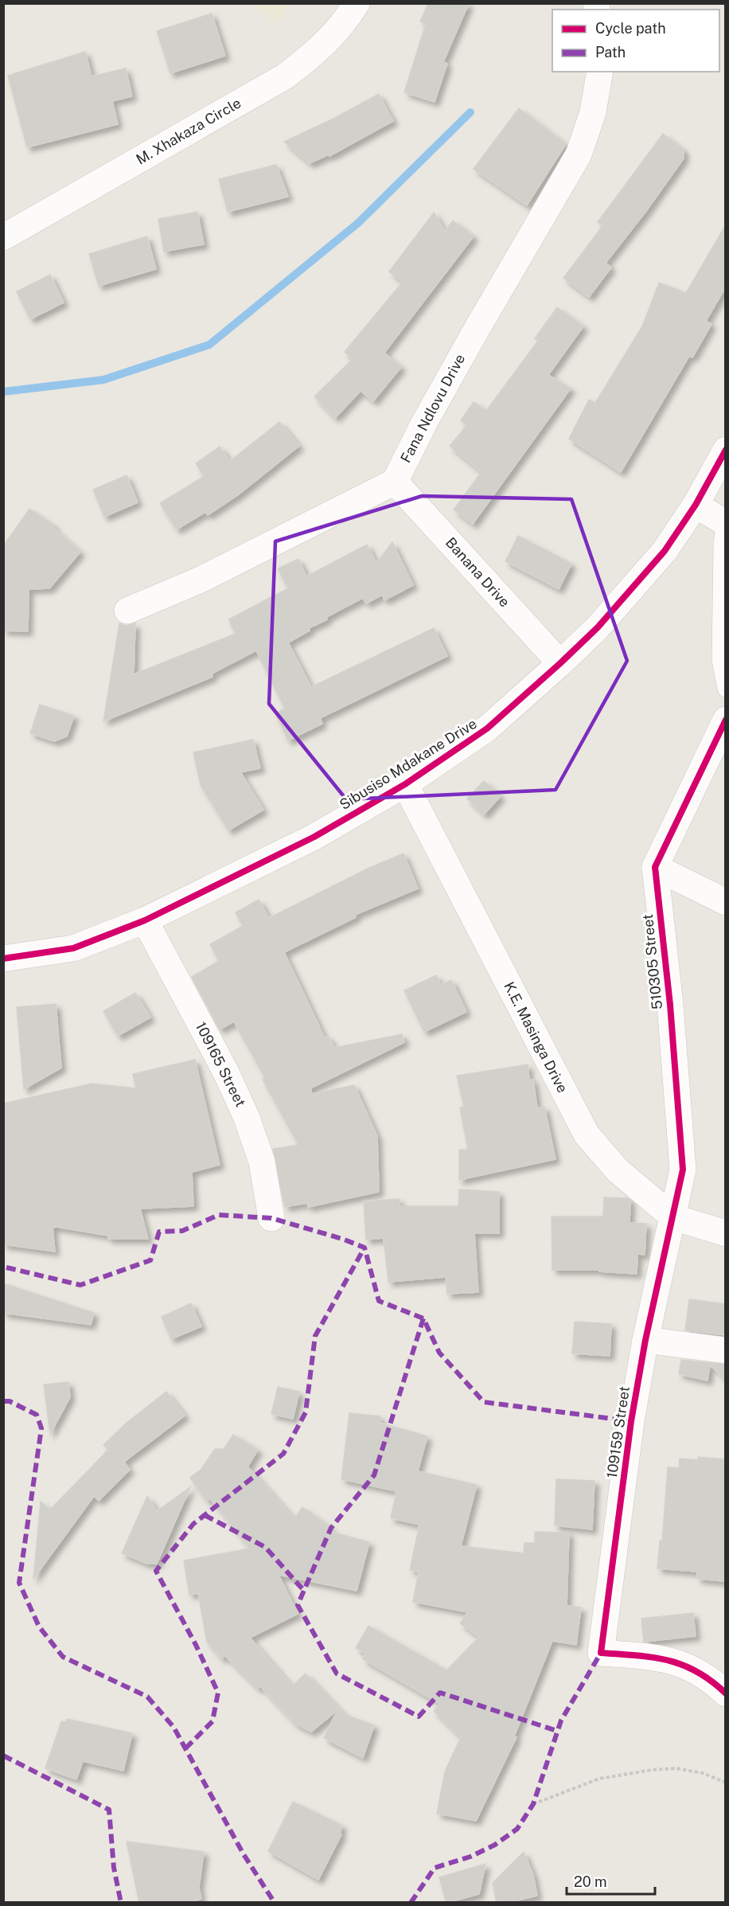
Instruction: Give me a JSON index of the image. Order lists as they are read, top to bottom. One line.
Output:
{"streets":{"street":["M. Xhakaza Circle","Fana Ndlovu Drive","Banana Drive","Sibusiso Mdakane Drive","510305 Street","K.E. Masinga Drive","109165 Street","109159 Street"]},"crossings":[["Fana Ndlovu Drive","Banana Drive"],["Banana Drive","Sibusiso Mdakane Drive"],["Sibusiso Mdakane Drive","K.E. Masinga Drive"],["Sibusiso Mdakane Drive","109165 Street"],["510305 Street","K.E. Masinga Drive"],["510305 Street","109159 Street"],["K.E. Masinga Drive","109159 Street"]],"legend":["Cycle path","Path"],"scale_bar":"20 m"}
